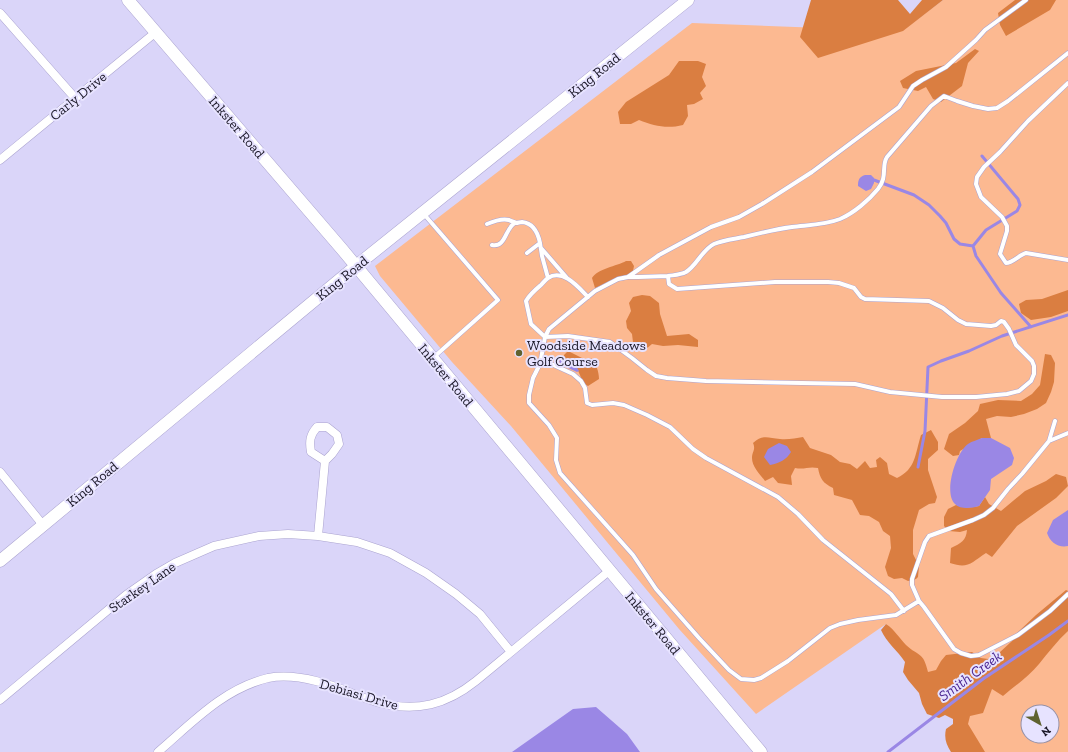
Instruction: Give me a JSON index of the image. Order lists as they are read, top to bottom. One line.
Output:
{"streets":{"street":["King Road","Carly Drive","Inkster Road","Starkey Lane","Debiasi Drive"]},"crossings":[["King Road","Inkster Road"],["Carly Drive","Inkster Road"],["Inkster Road","Debiasi Drive"],["Starkey Lane","Debiasi Drive"]],"water":["Smith Creek"],"places":["Woodside Meadows Golf Course"],"north":"bottom right"}
